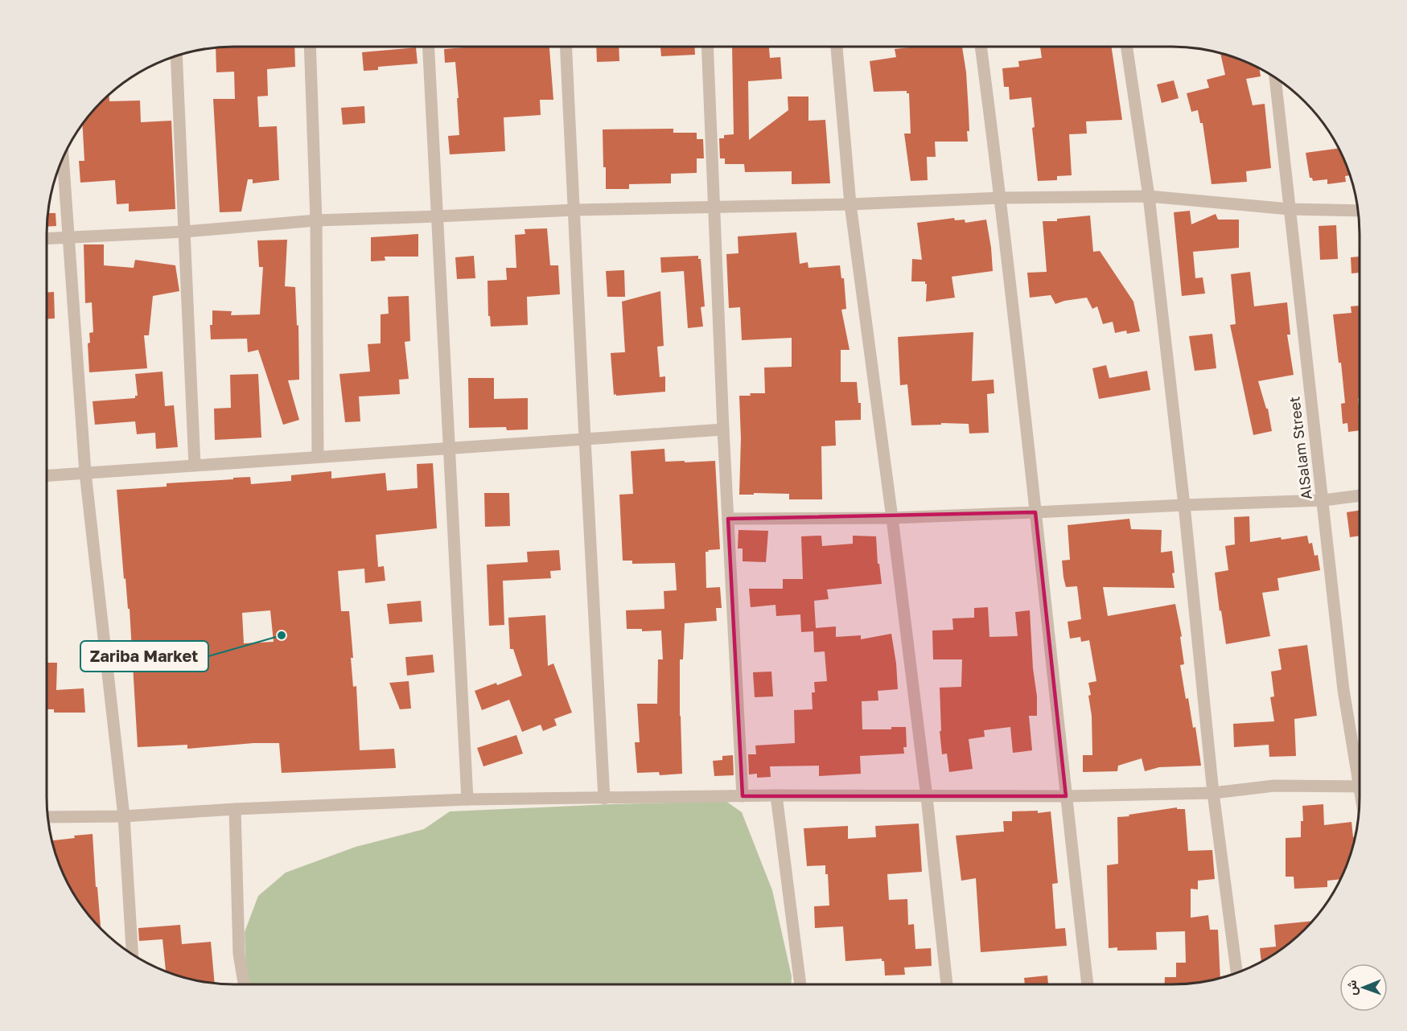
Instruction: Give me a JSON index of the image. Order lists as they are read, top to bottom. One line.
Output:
{"streets":{"street":["AlSalam Street"]},"places":["Zariba Market"],"north":"left"}
